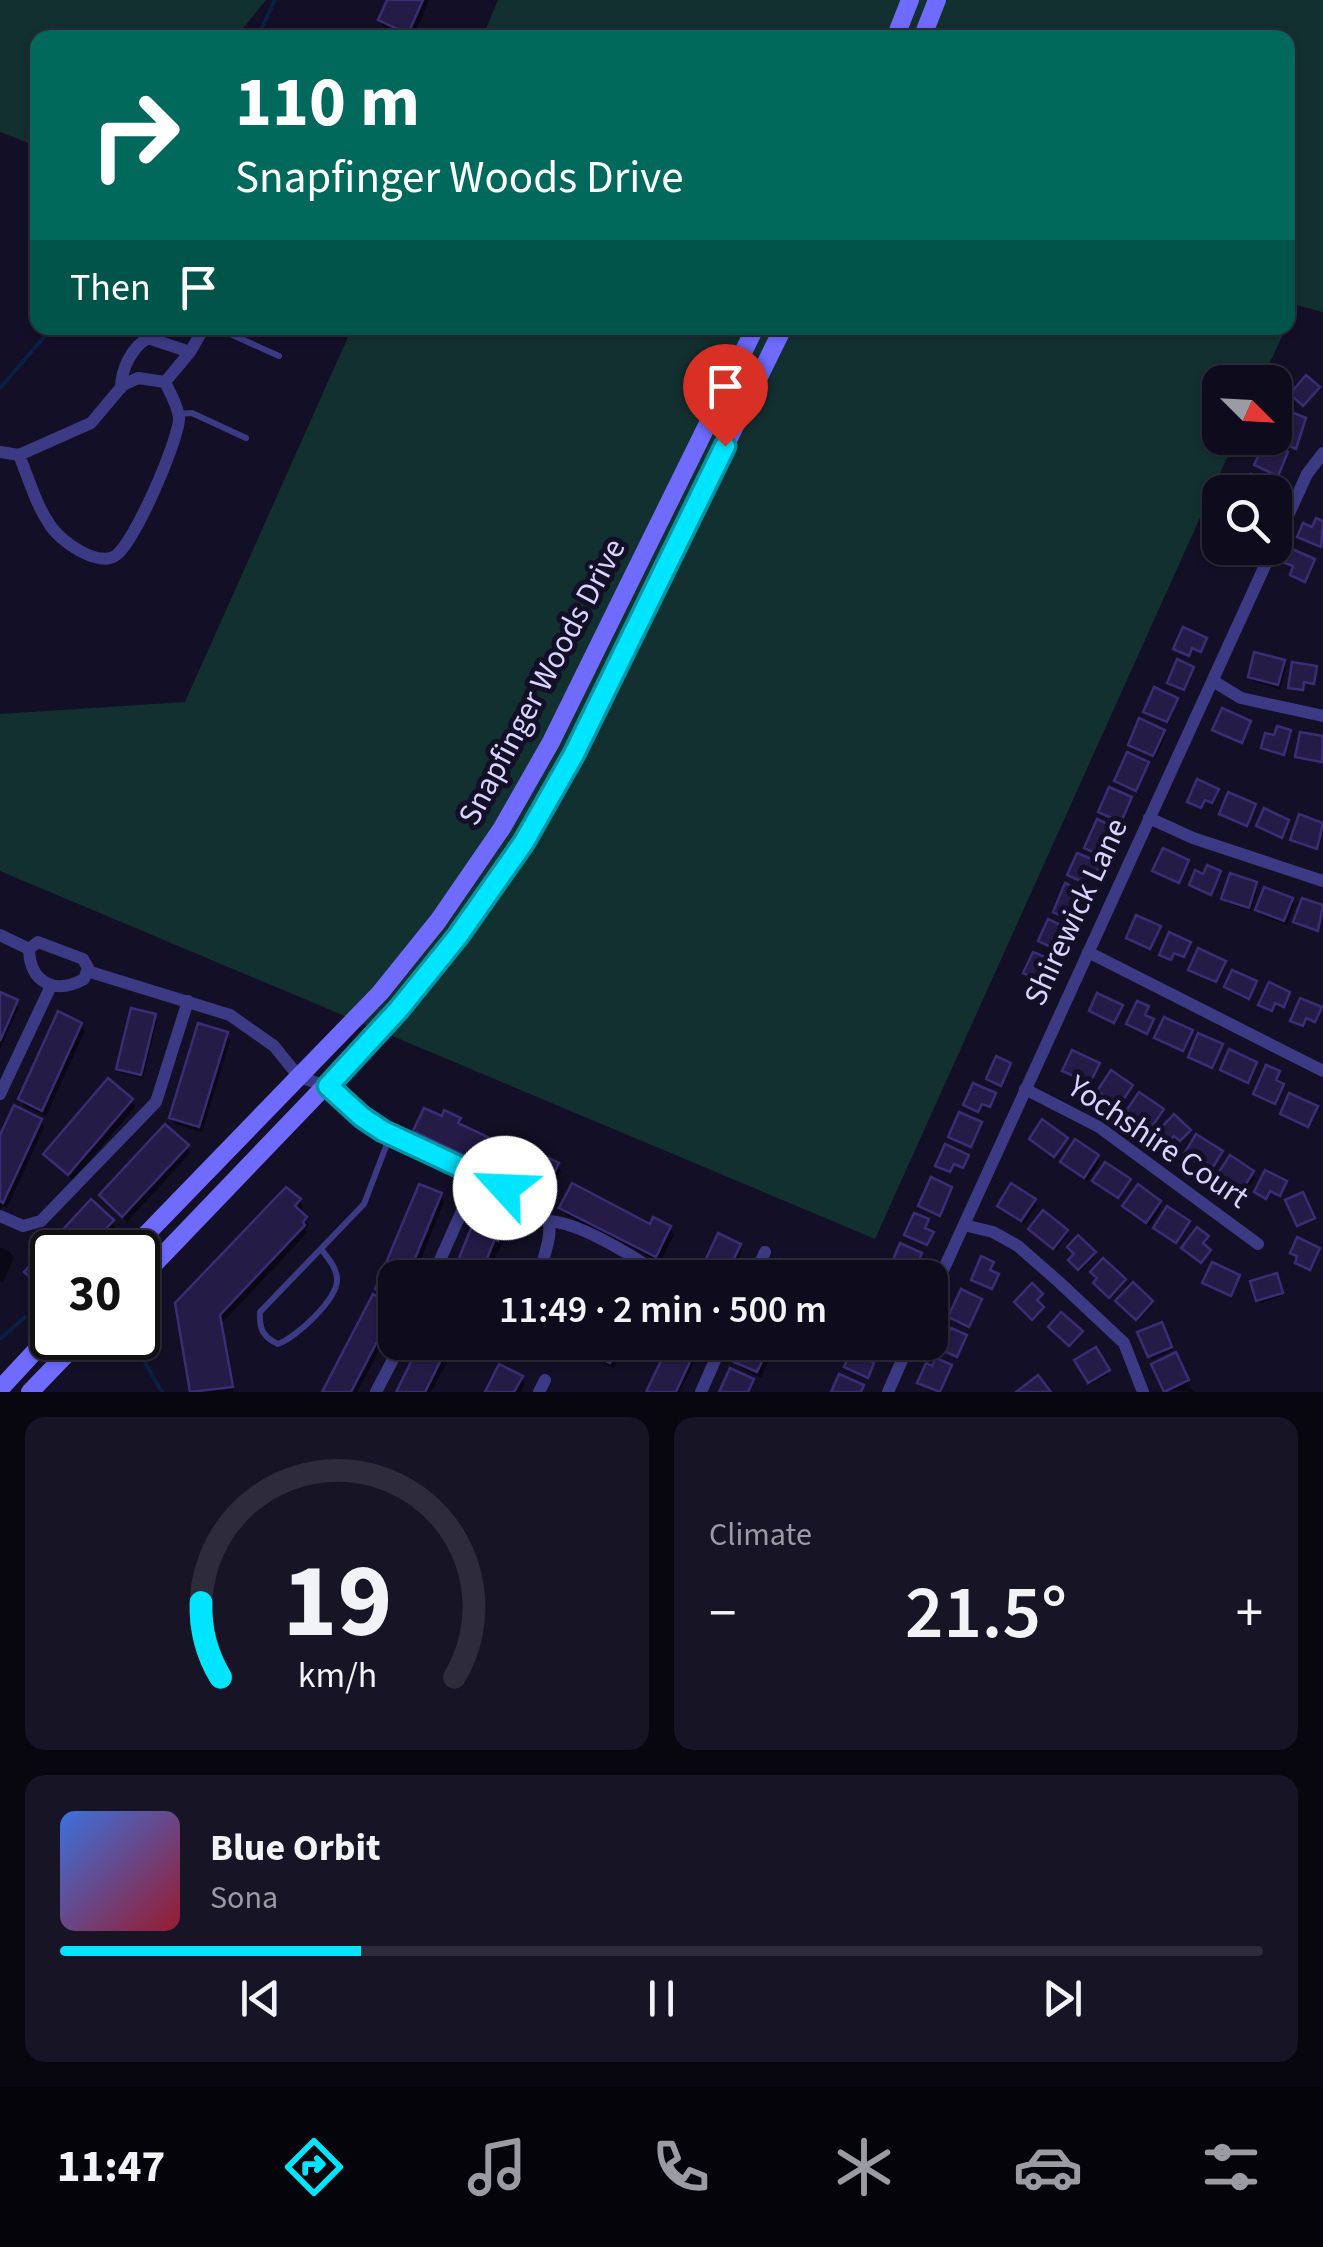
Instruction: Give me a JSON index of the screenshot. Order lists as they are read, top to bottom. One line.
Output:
{"streets":{"main road":["Snapfinger Woods Drive"],"street":["Shirewick Lane","Yochshire Court"]},"crossings":[["Shirewick Lane","Yochshire Court"]],"north":"bottom right","page":{"turn":["110 m","Snapfinger Woods Drive"],"then":"Then","limit":"30","trip":"11:49 · 2 min · 500 m","tile":"Climate","heat":["−","21.5°","+"],"song":["Blue Orbit","Sona"],"tabs":"11:47","gauge":["19","km/h"]}}
